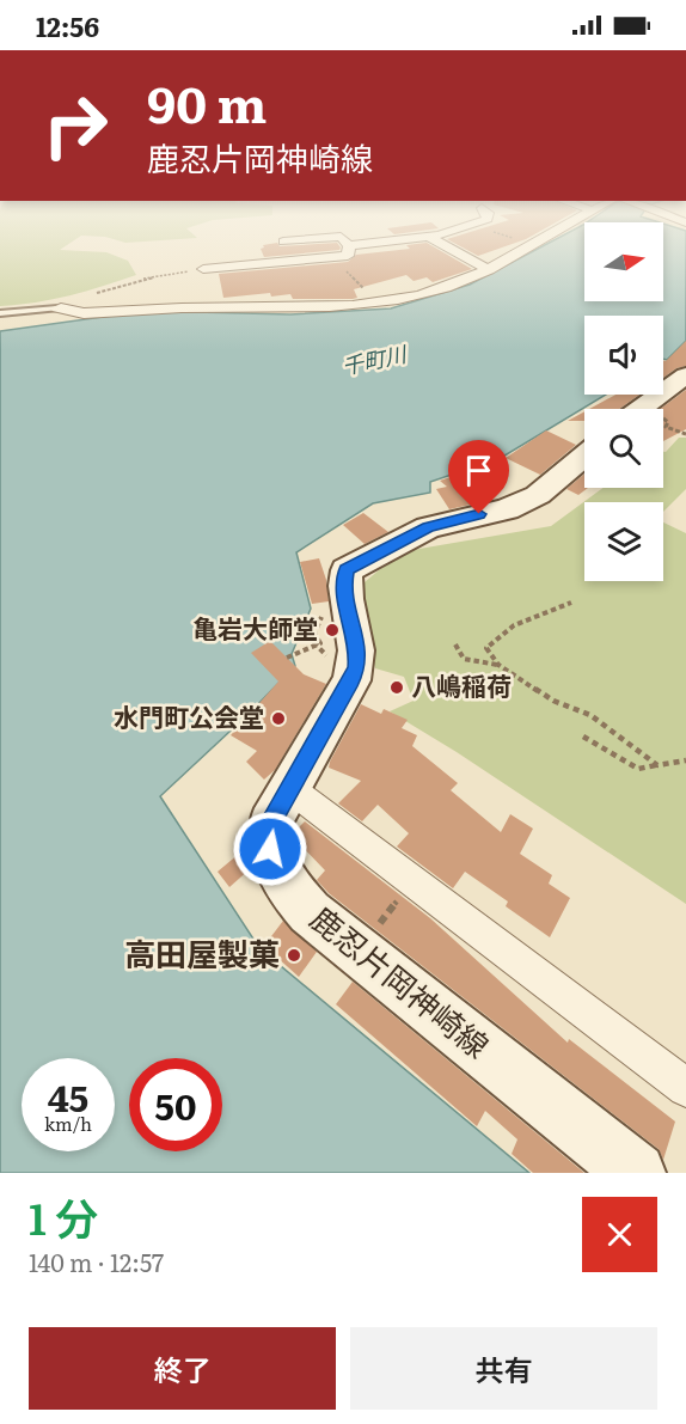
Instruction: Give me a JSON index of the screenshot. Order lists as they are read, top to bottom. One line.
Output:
{"streets":{"main road":["鹿忍片岡神崎線"]},"water":["千町川"],"places":["亀岩大師堂","八嶋稲荷","水門町公会堂","高田屋製菓"],"north":"right","page":{"status":"12:56","turn":["90 m","鹿忍片岡神崎線"],"speed":"45 km/h","limit":"50","heading":["1 分","140 m · 12:57"],"buttons":["終了","共有"]}}
